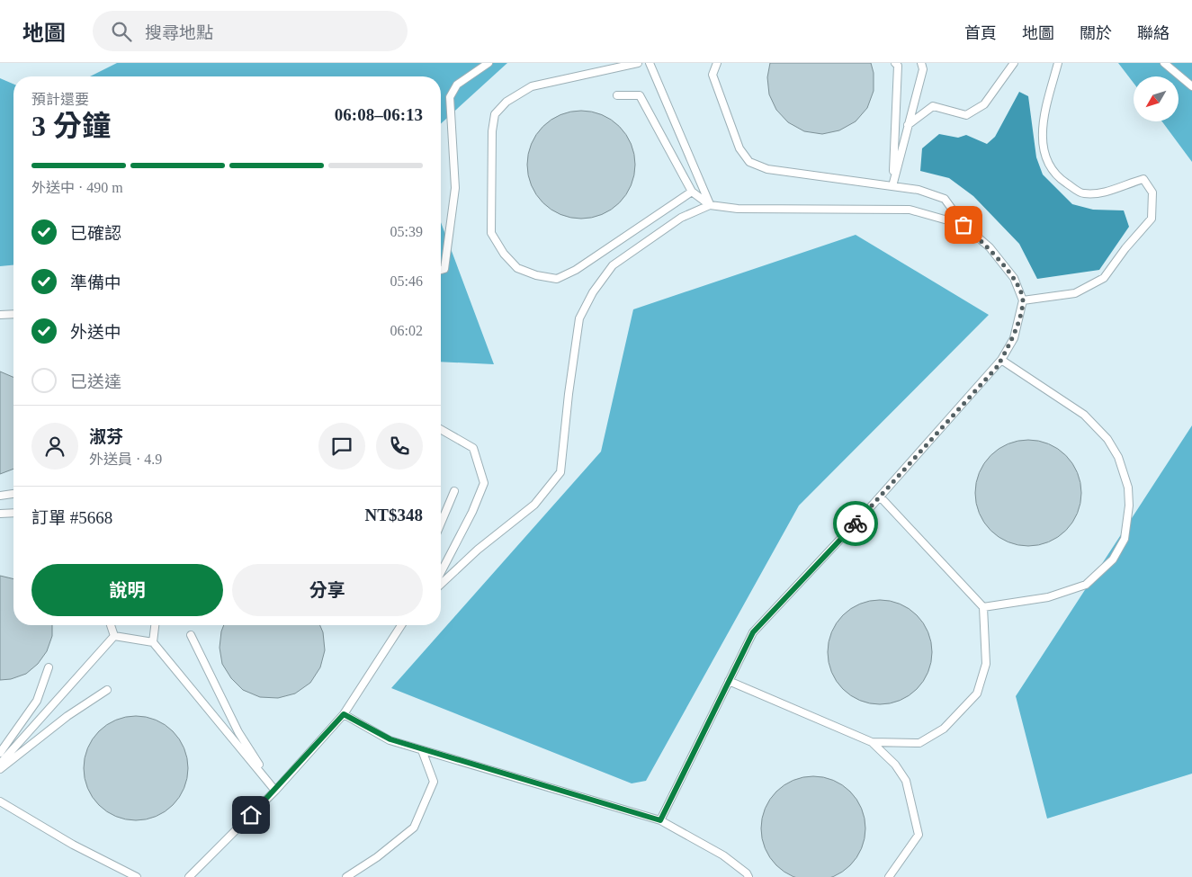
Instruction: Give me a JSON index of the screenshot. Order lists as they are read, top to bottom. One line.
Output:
{"north":"bottom left","page":{"header":"地圖","search":"搜尋地點","nav":["首頁","地圖","關於","聯絡"],"heading":["3 分鐘","預計還要","06:08–06:13"],"panel":["淑芬","外送員 · 4.9","訂單 #5668","NT$348"],"bar":"外送中 · 490 m","list":[["已確認","05:39"],["準備中","05:46"],["外送中","06:02"],"已送達"],"buttons":["說明","分享"]}}
